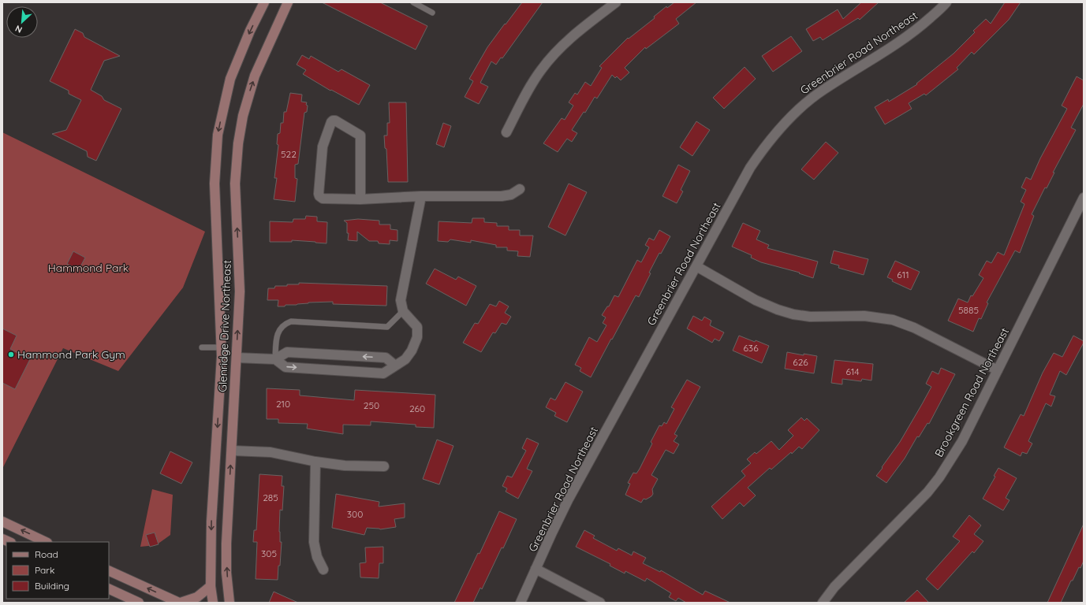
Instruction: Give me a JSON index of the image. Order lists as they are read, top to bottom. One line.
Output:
{"streets":{"main road":["Glenridge Drive Northeast"],"street":["Greenbrier Road Northeast","Brookgreen Road Northeast"]},"parks":["Hammond Park"],"places":["Hammond Park Gym"],"house_numbers":["522","611","5885","636","626","614","210","250","260","285","300","305"],"legend":["Road","Park","Building"],"north":"bottom left"}
